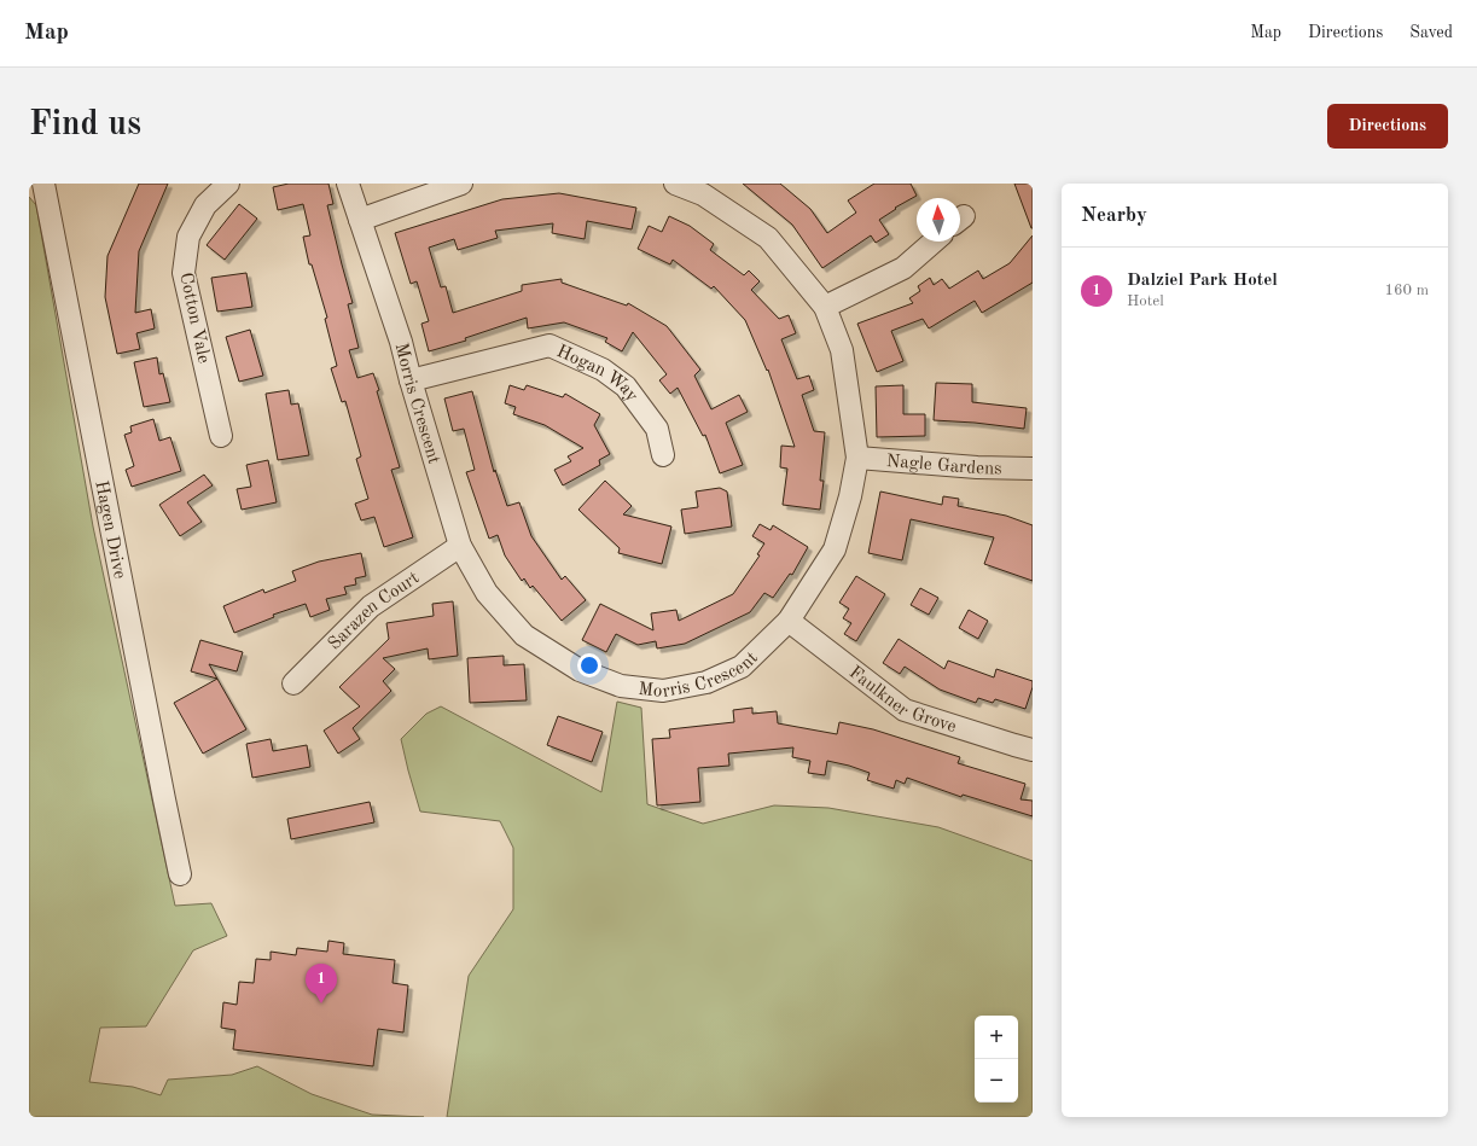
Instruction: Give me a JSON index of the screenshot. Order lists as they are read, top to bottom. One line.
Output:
{"streets":{"street":["Cotton Vale","Hogan Way","Morris Crescent","Nagle Gardens","Hagen Drive","Sarazen Court","Faulkner Grove"]},"crossings":[["Hogan Way","Morris Crescent"],["Morris Crescent","Nagle Gardens"],["Morris Crescent","Sarazen Court"],["Morris Crescent","Faulkner Grove"]],"north":"top","page":{"header":"Map","nav":["Map","Directions","Saved"],"buttons":"Directions","title":"Find us","heading":"Nearby","list":[{"mark":"1","name":"Dalziel Park Hotel","note":"Hotel","value":"160 m"}],"pins":"1","map_buttons":["+","−"]}}
